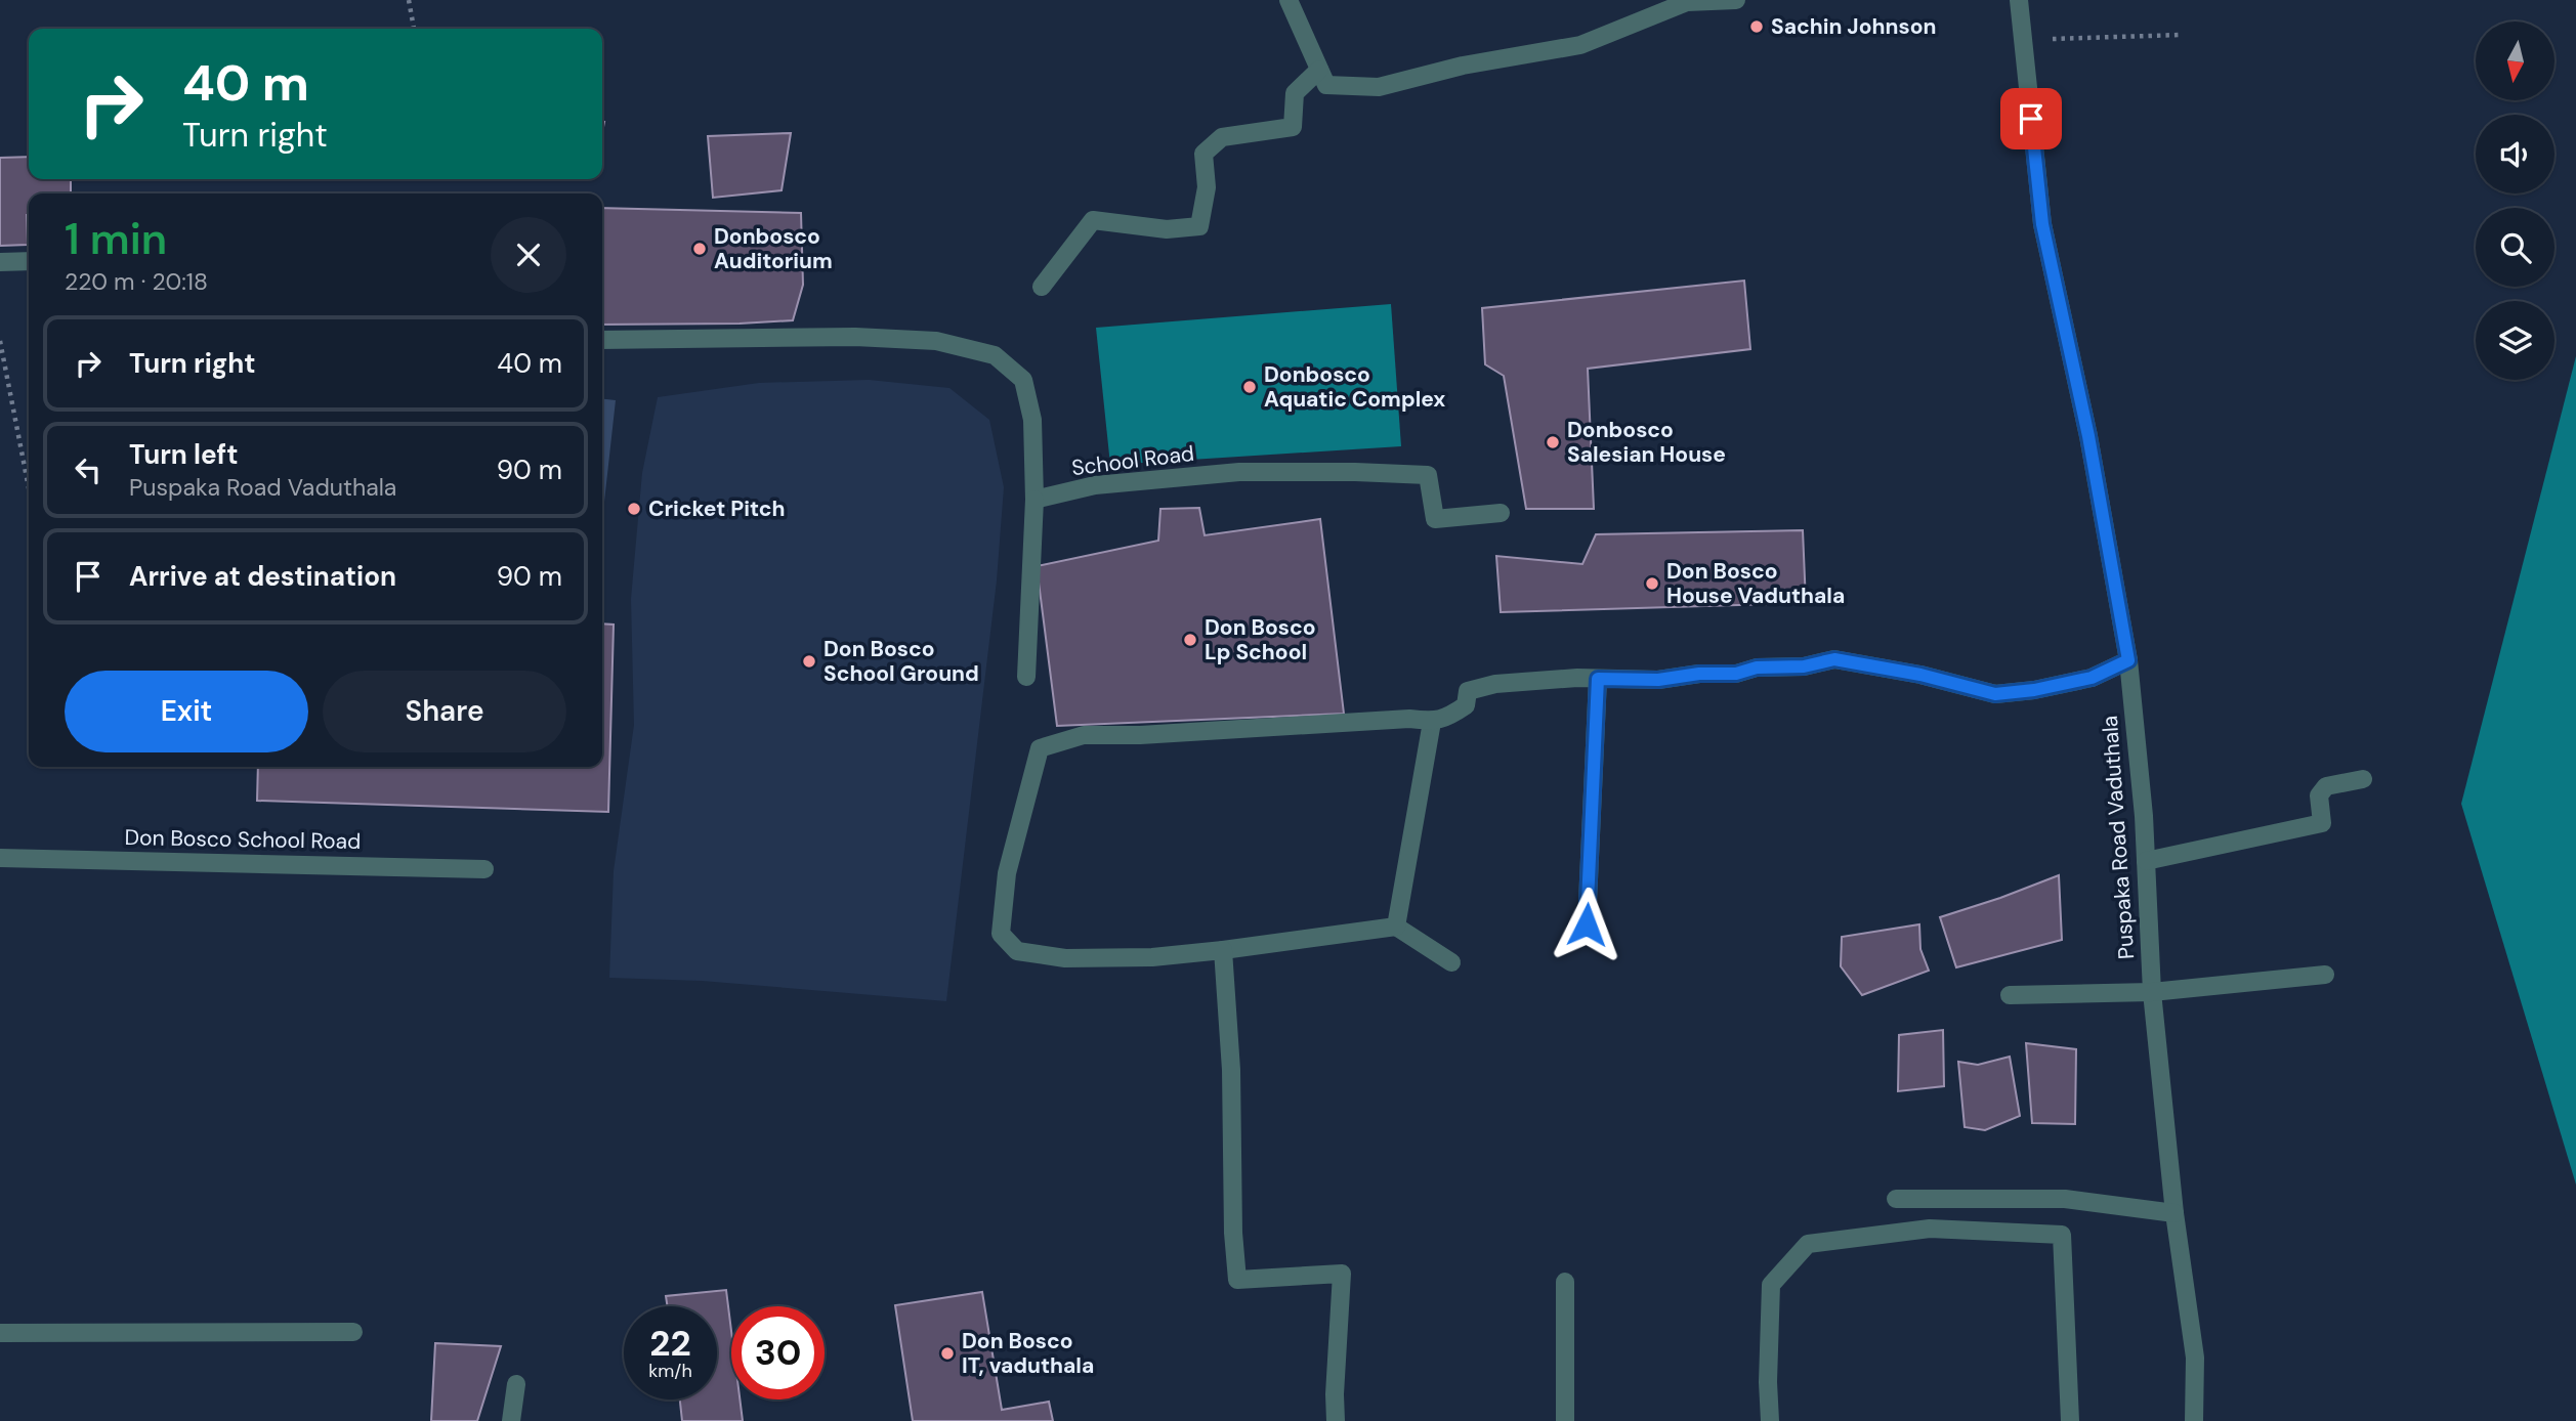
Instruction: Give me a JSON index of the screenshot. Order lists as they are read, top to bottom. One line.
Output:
{"streets":{"street":["School Road","Puspaka Road Vaduthala","Don Bosco School Road"]},"places":["Sachin Johnson","Donbosco Auditorium","Donbosco Aquatic Complex","Donbosco Salesian House","Cricket Pitch","Don Bosco House Vaduthala","Don Bosco Lp School","Don Bosco School Ground","Don Bosco IT, vaduthala"],"north":"bottom","page":{"turn":["40 m","Turn right"],"heading":["1 min","220 m · 20:18"],"list":[{"name":"Turn right","value":"40 m"},{"name":"Turn left","note":"Puspaka Road Vaduthala","value":"90 m"},{"name":"Arrive at destination","value":"90 m"}],"buttons":["Exit","Share"],"speed":"22 km/h","limit":"30"}}
